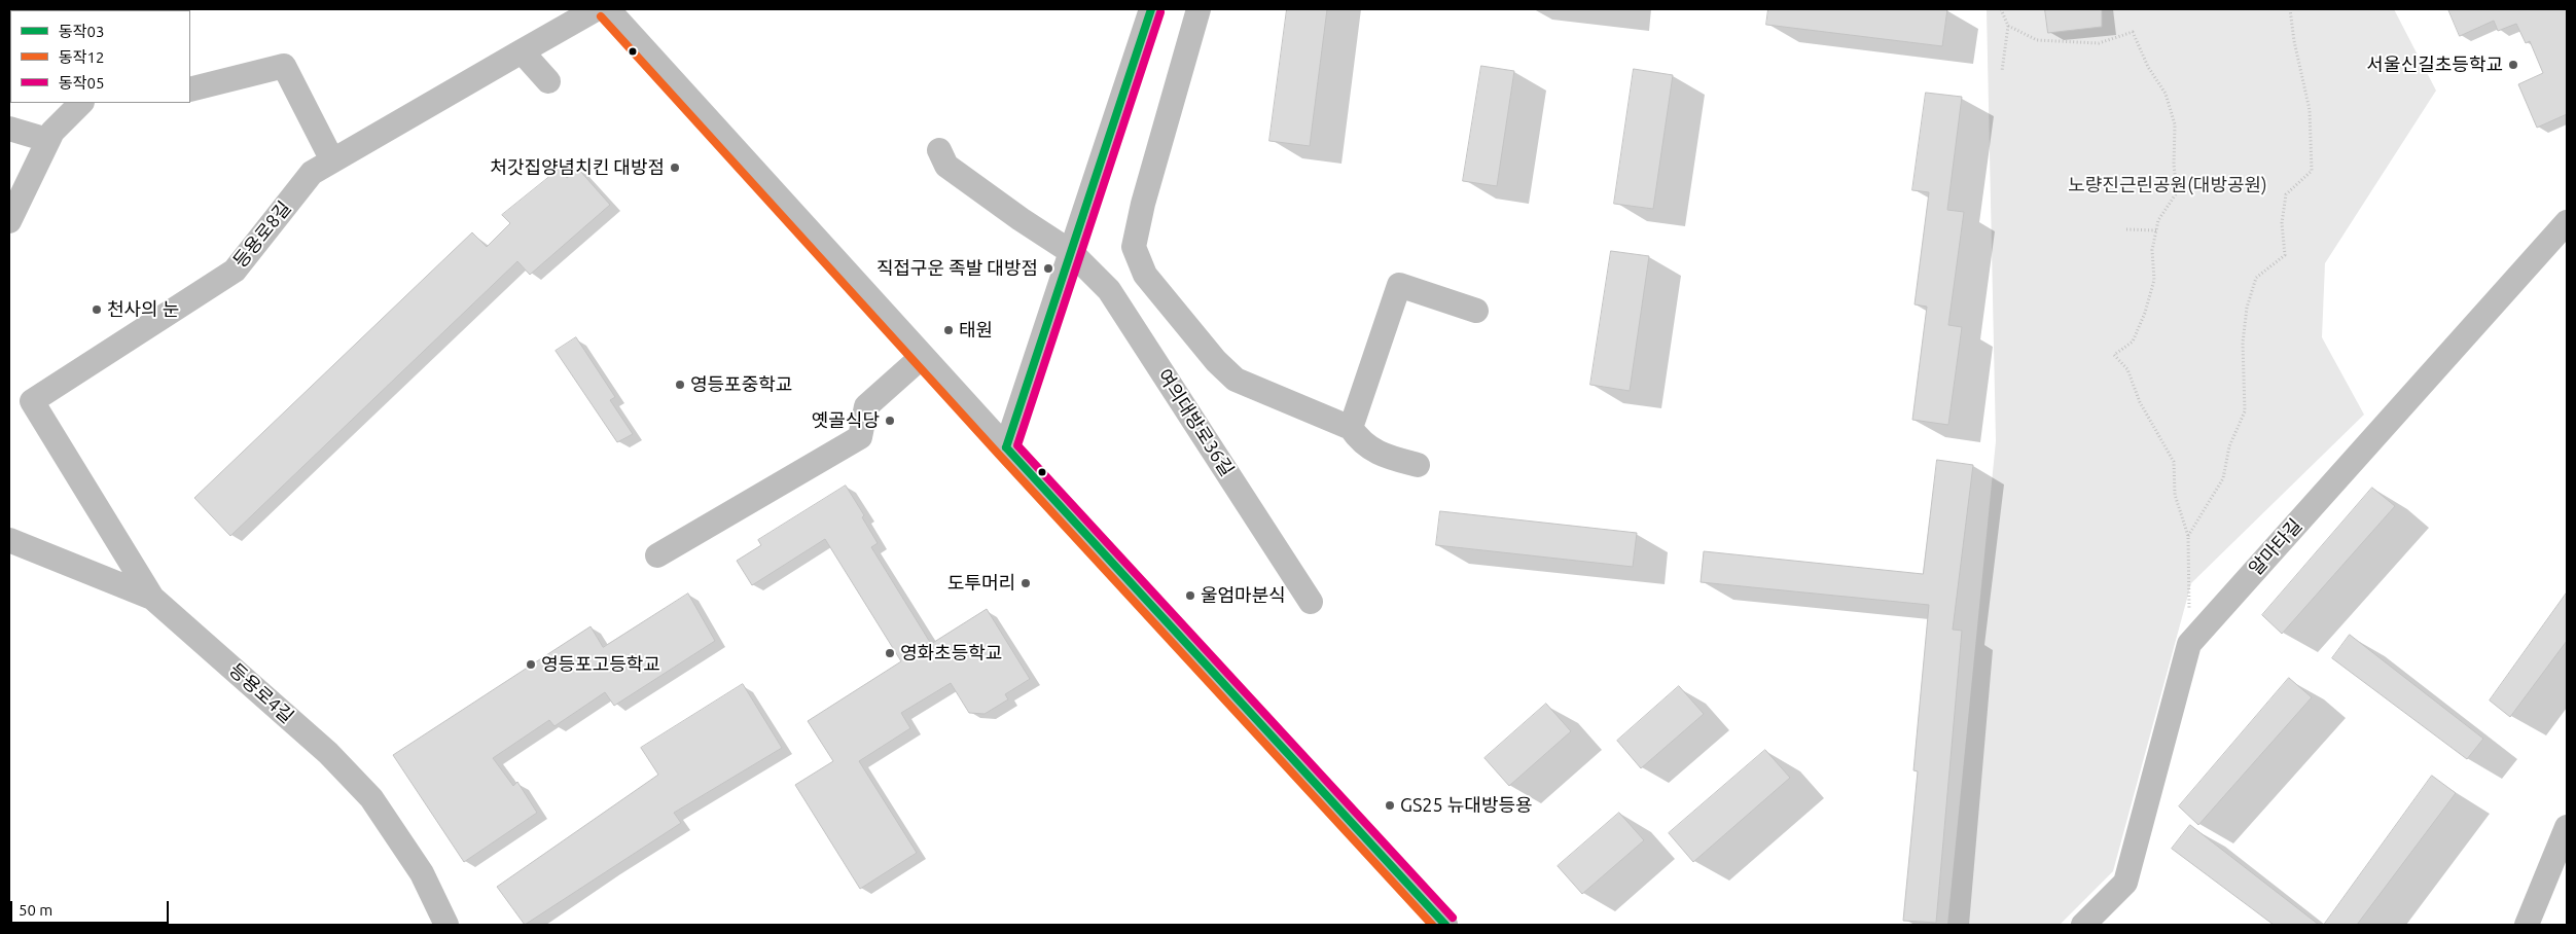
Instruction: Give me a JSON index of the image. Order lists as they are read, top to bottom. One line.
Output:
{"streets":{"street":["등용로8길","여의대방로36길","알마타길","등용로4길"]},"crossings":[["등용로8길","등용로4길"]],"parks":["노량진근린공원(대방공원)"],"places":["서울신길초등학교","처갓집양념치킨 대방점","직접구운 족발 대방점","천사의 눈","태원","영등포중학교","옛골식당","도투머리","울엄마분식","영화초등학교","영등포고등학교","GS25 뉴대방등용"],"lines":["transit line 동작03","transit line 동작05","transit line 동작12"],"legend":["동작03","동작12","동작05"],"scale_bar":"50 m"}
